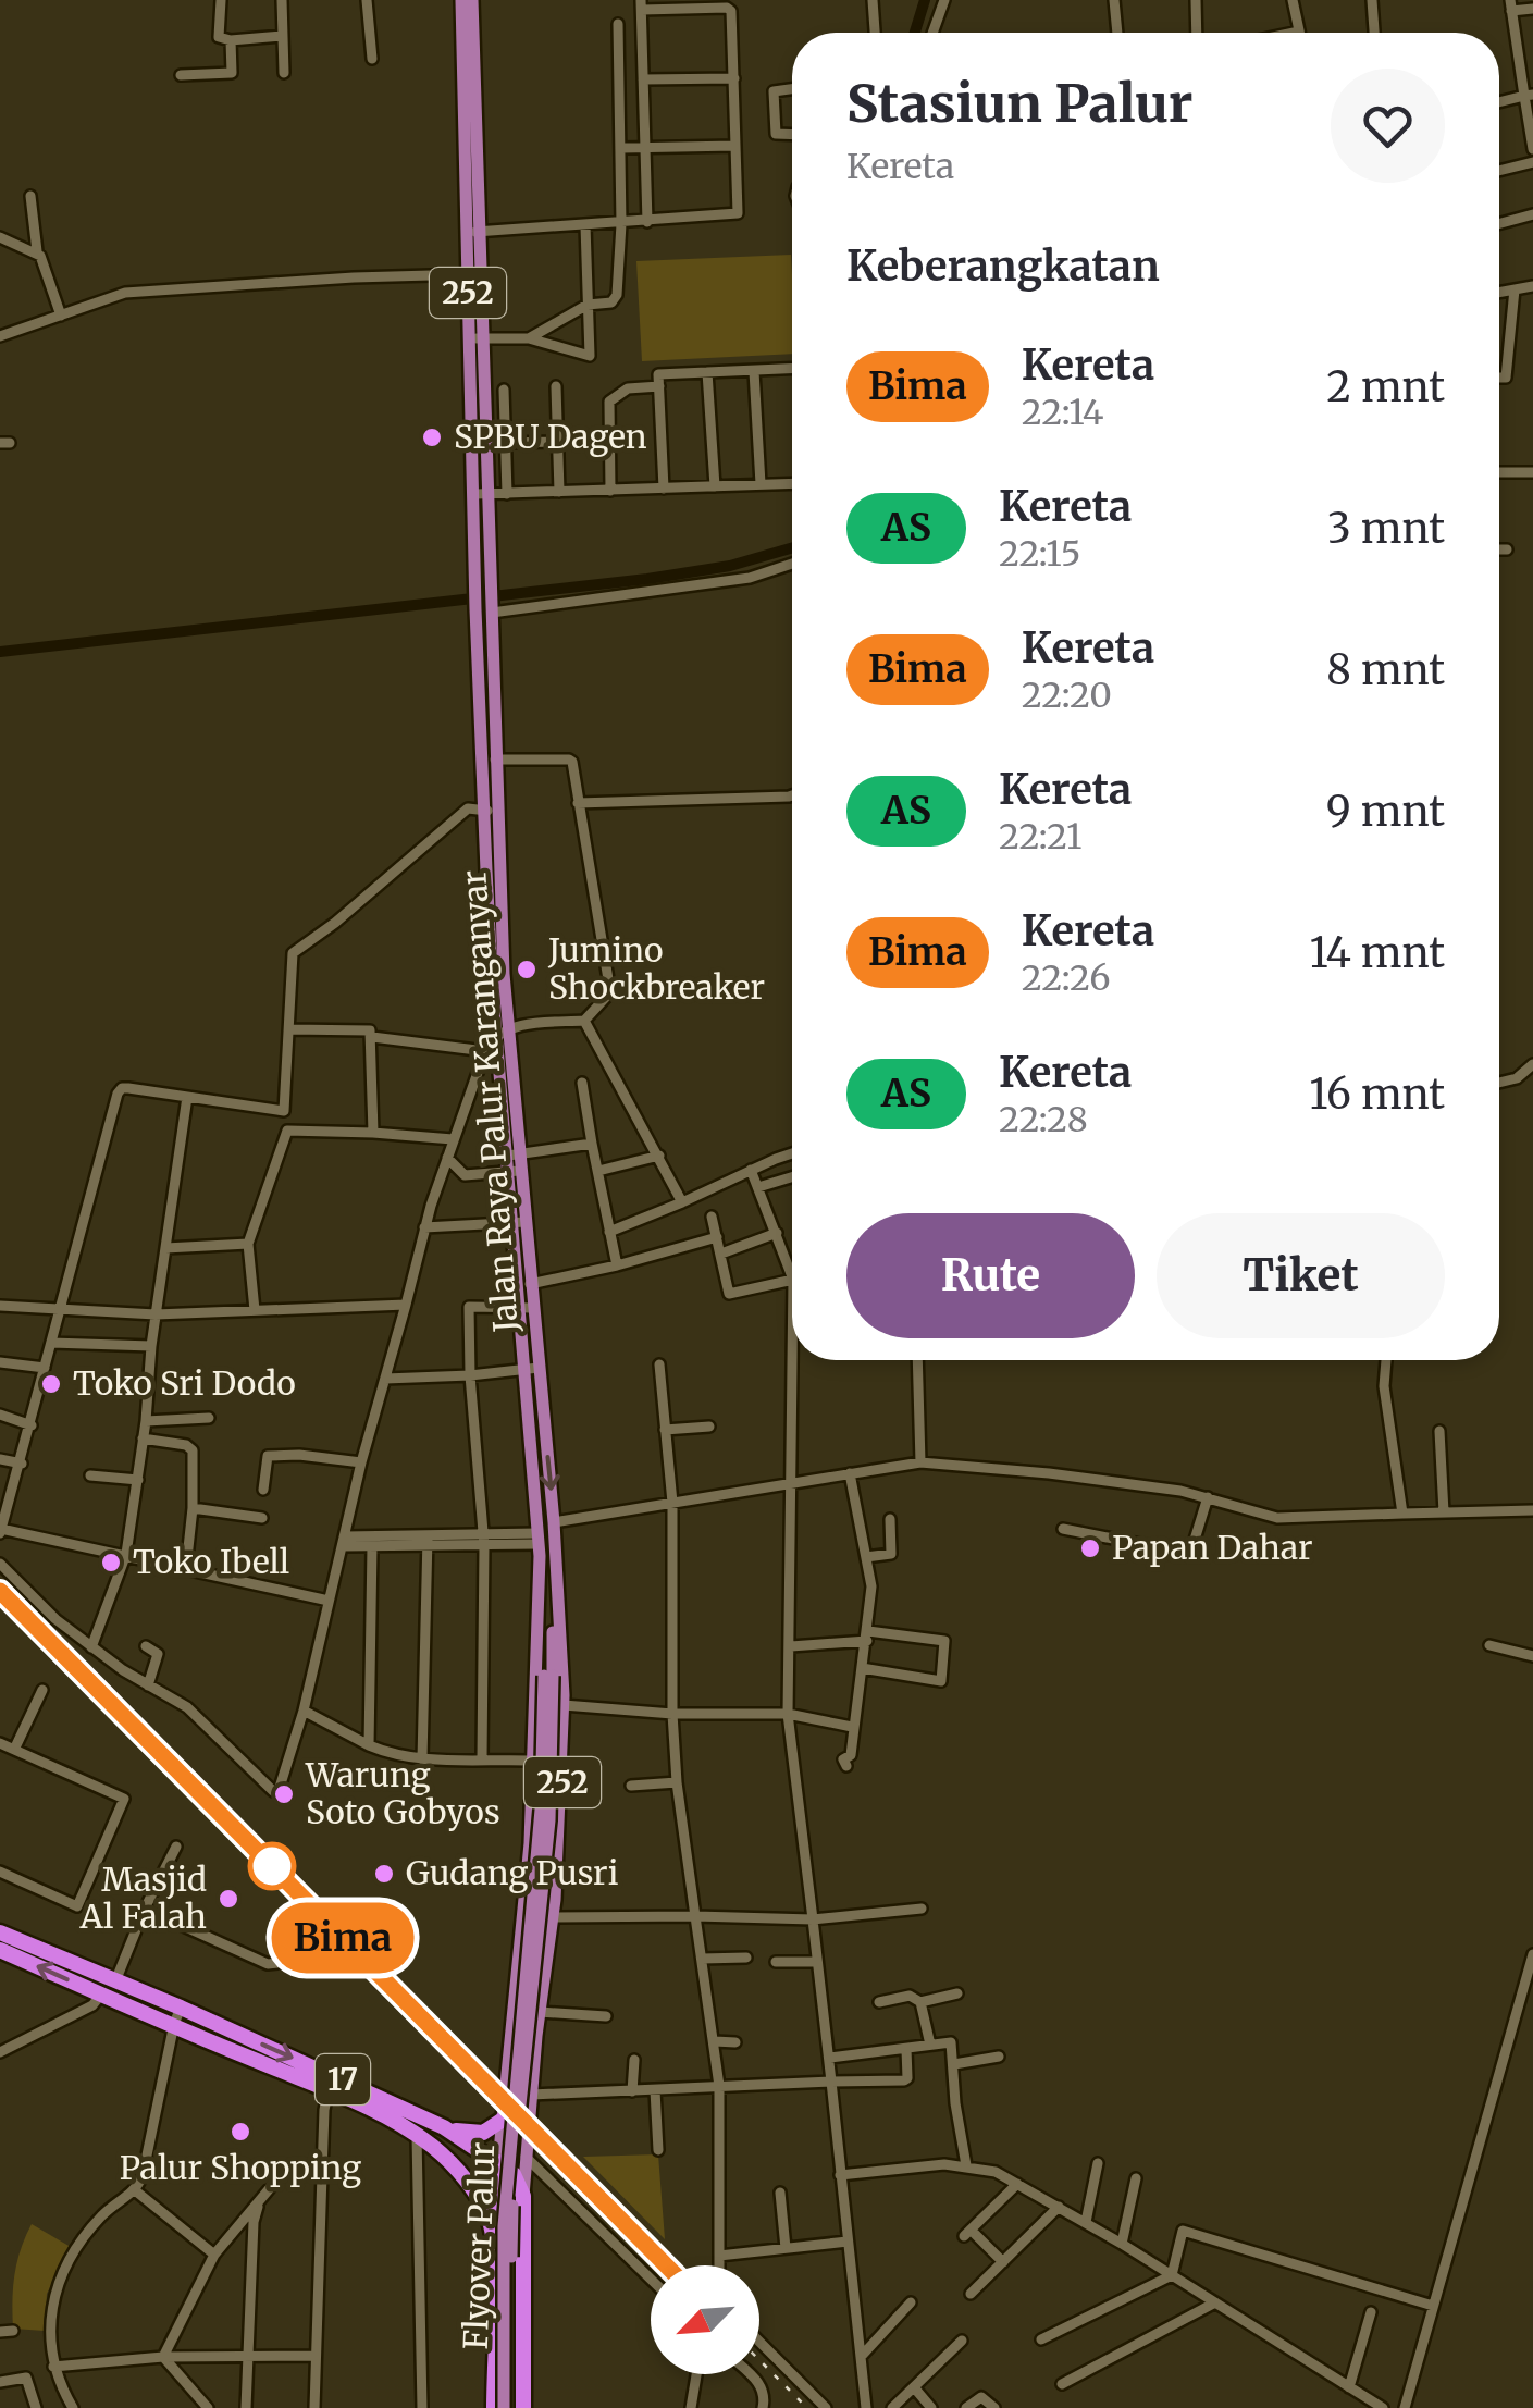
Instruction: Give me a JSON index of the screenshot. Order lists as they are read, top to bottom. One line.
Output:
{"streets":{"highway":["17"],"main road":["252","Jalan Raya Palur Karanganyar","Flyover Palur"]},"crossings":[["Jalan Raya Palur Karanganyar","17"],["Jalan Raya Palur Karanganyar","Flyover Palur"]],"places":["SPBU Dagen","Jumino Shockbreaker","Toko Sri Dodo","Papan Dahar","Toko Ibell","Warung Soto Gobyos","Gudang Pusri","Masjid Al Falah","Palur Shopping"],"north":"bottom left","page":{"on_map":"Bima","heading":[["Stasiun Palur","Kereta"],"Keberangkatan"],"list":[{"mark":"Bima","name":"Kereta","note":"22:14","value":"2 mnt"},{"mark":"AS","name":"Kereta","note":"22:15","value":"3 mnt"},{"mark":"Bima","name":"Kereta","note":"22:20","value":"8 mnt"},{"mark":"AS","name":"Kereta","note":"22:21","value":"9 mnt"},{"mark":"Bima","name":"Kereta","note":"22:26","value":"14 mnt"},{"mark":"AS","name":"Kereta","note":"22:28","value":"16 mnt"}],"buttons":["Rute","Tiket"]}}
